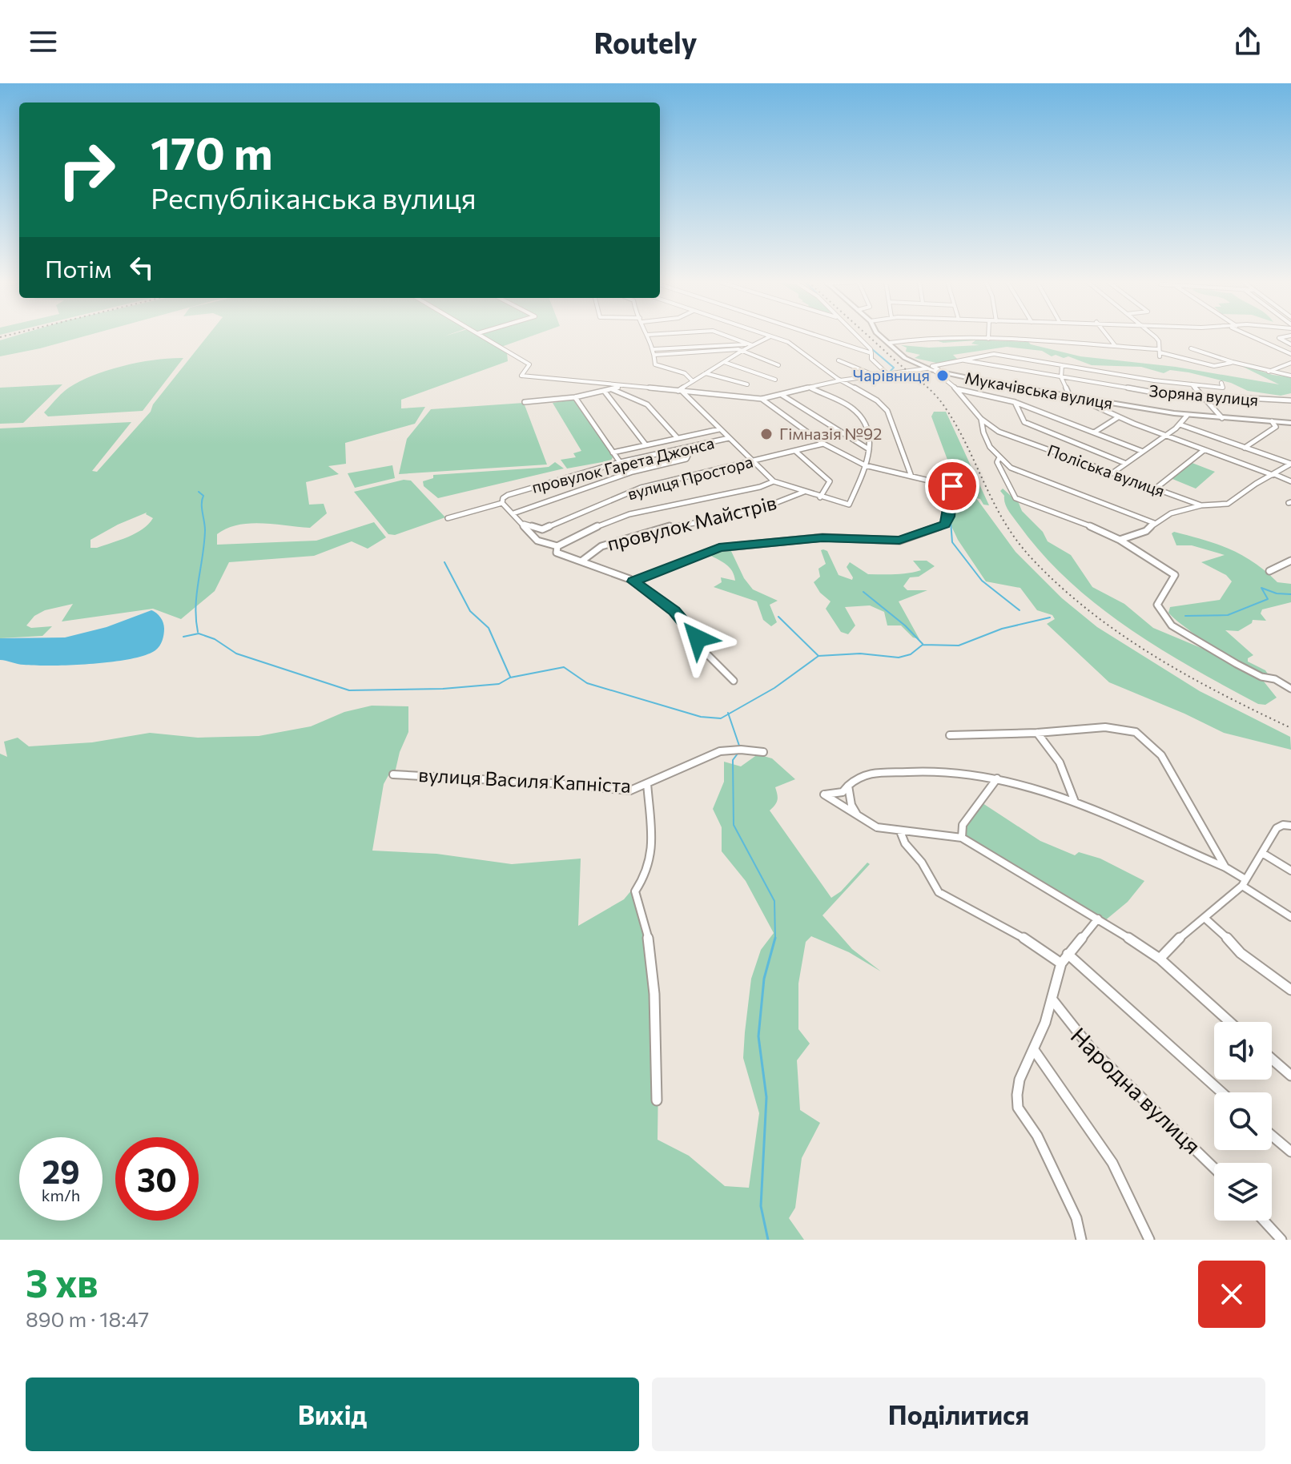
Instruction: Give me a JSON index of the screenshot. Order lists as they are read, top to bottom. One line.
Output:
{"streets":{"street":["Мукачівська вулиця","Зоряна вулиця","провулок Гарета Джонса","Поліська вулиця","вулиця Простора","провулок Майстрів","вулиця Василя Капніста","Народна вулиця"]},"crossings":[["Мукачівська вулиця","Поліська вулиця"]],"places":["Чарівниця","Гімназія №92"],"page":{"header":"Routely","turn":["170 m","Республіканська вулиця"],"then":"Потім","speed":"29 km/h","limit":"30","heading":["3 хв","890 m · 18:47"],"buttons":["Вихід","Поділитися"]}}
